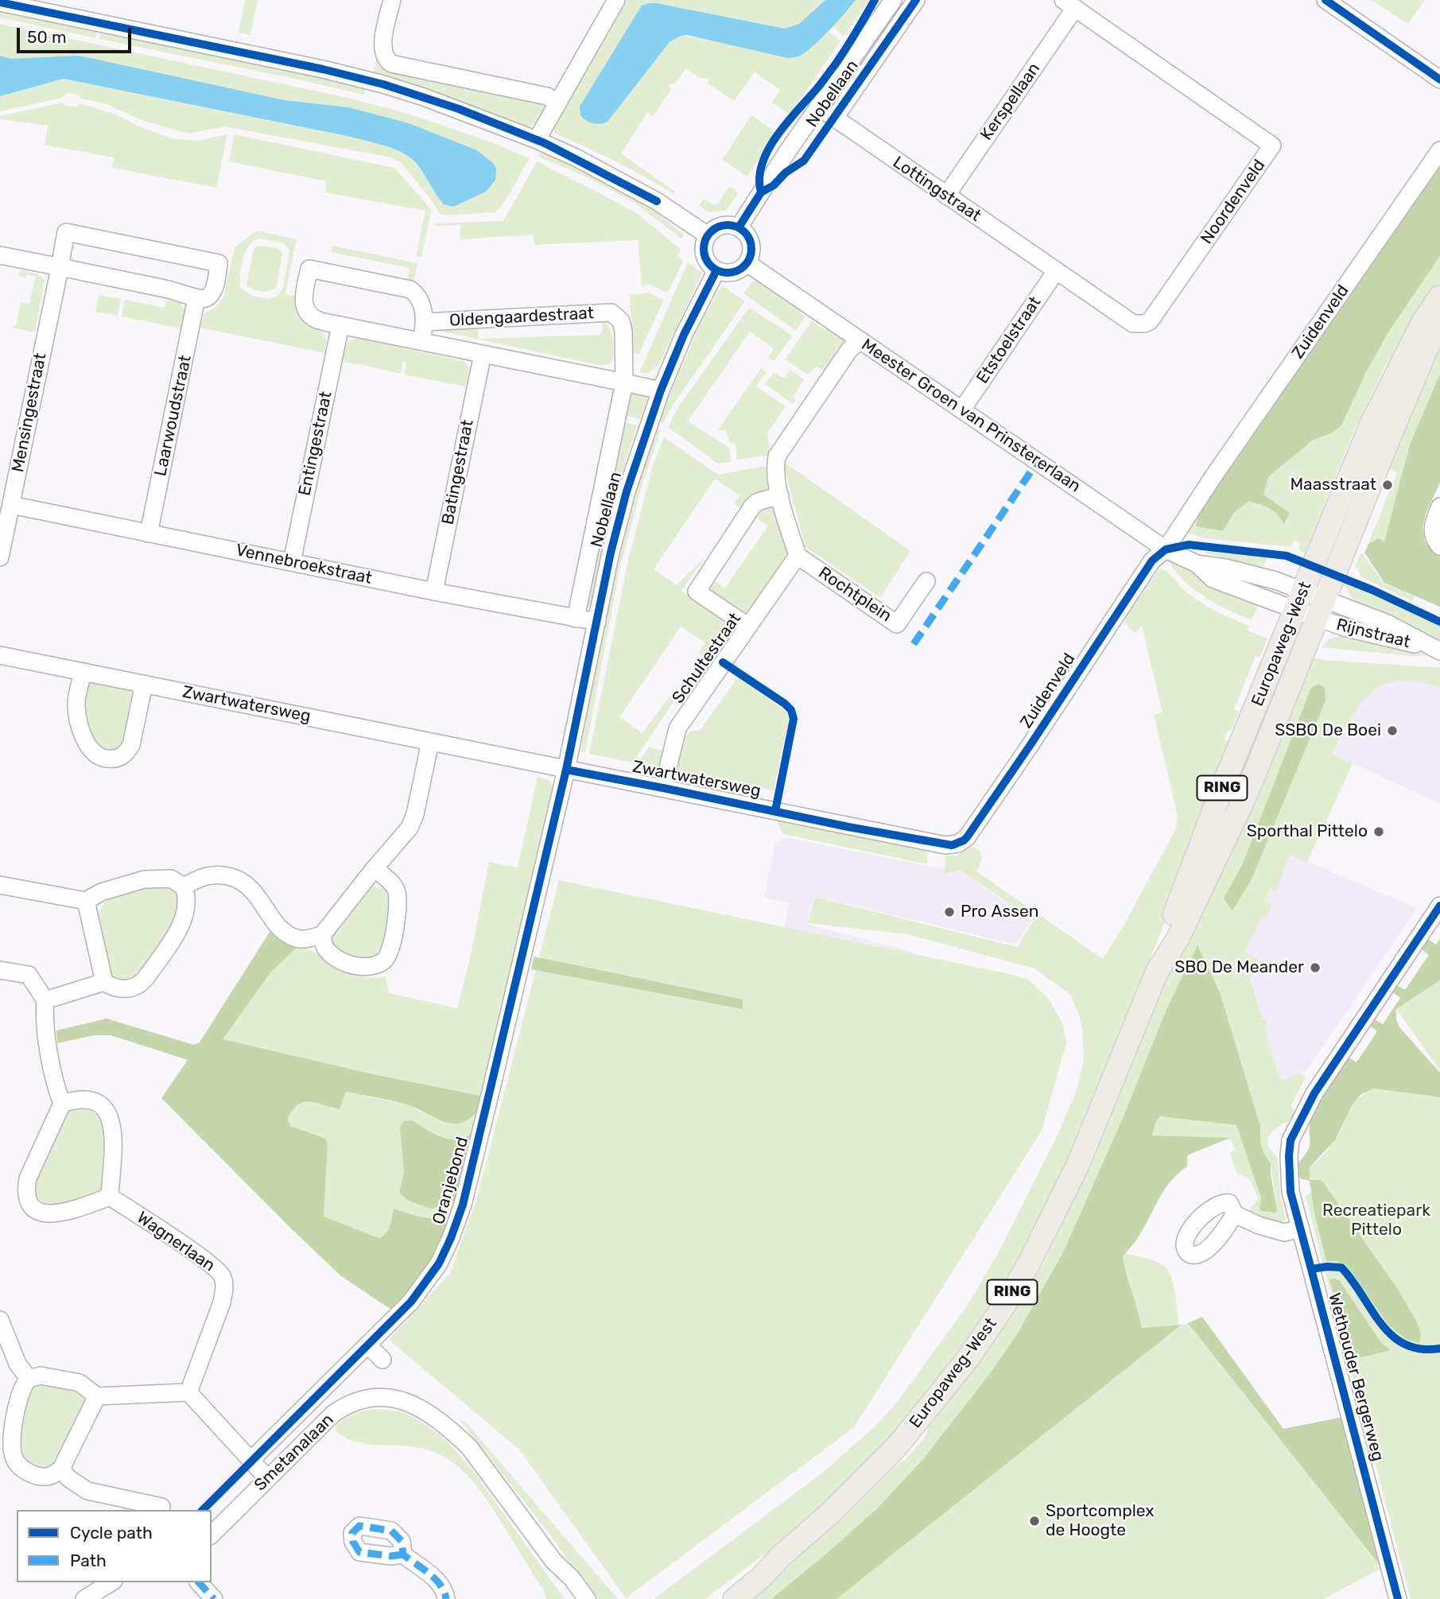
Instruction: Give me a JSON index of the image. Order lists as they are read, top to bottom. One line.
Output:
{"streets":{"main road":["Europaweg-West","RING"],"street":["Nobellaan","Kerspellaan","Lottingstraat","Noordenveld","Oldengaardestraat","Zuidenveld","Etstoelstraat","Mensingestraat","Laarwoudstraat","Meester Groen van Prinstererlaan","Entingestraat","Batingestraat","Vennebroekstraat","Rochtplein","Rijnstraat","Schultestraat","Zwartwatersweg","Oranjebond","Wagnerlaan","Wethouder Bergerweg","Smetanalaan"]},"crossings":[["Nobellaan","Lottingstraat"],["Nobellaan","Oldengaardestraat"],["Nobellaan","Meester Groen van Prinstererlaan"],["Nobellaan","Vennebroekstraat"],["Nobellaan","Zwartwatersweg"],["Nobellaan","Oranjebond"],["Kerspellaan","Lottingstraat"],["Kerspellaan","Noordenveld"],["Lottingstraat","Noordenveld"],["Lottingstraat","Etstoelstraat"],["Noordenveld","Etstoelstraat"],["Oldengaardestraat","Entingestraat"],["Oldengaardestraat","Batingestraat"],["Zuidenveld","Meester Groen van Prinstererlaan"],["Zuidenveld","Zwartwatersweg"],["Etstoelstraat","Meester Groen van Prinstererlaan"],["Mensingestraat","Laarwoudstraat"],["Mensingestraat","Vennebroekstraat"],["Laarwoudstraat","Vennebroekstraat"],["Meester Groen van Prinstererlaan","Rijnstraat"],["Meester Groen van Prinstererlaan","Europaweg-West"],["Entingestraat","Vennebroekstraat"],["Batingestraat","Vennebroekstraat"],["Rochtplein","Schultestraat"],["Rijnstraat","Europaweg-West"],["Schultestraat","Zwartwatersweg"],["Zwartwatersweg","Oranjebond"]],"parks":["Recreatiepark Pittelo"],"places":["Maasstraat","SSBO De Boei","Sporthal Pittelo","Pro Assen","SBO De Meander","Sportcomplex de Hoogte"],"legend":["Cycle path","Path"],"scale_bar":"50 m"}
